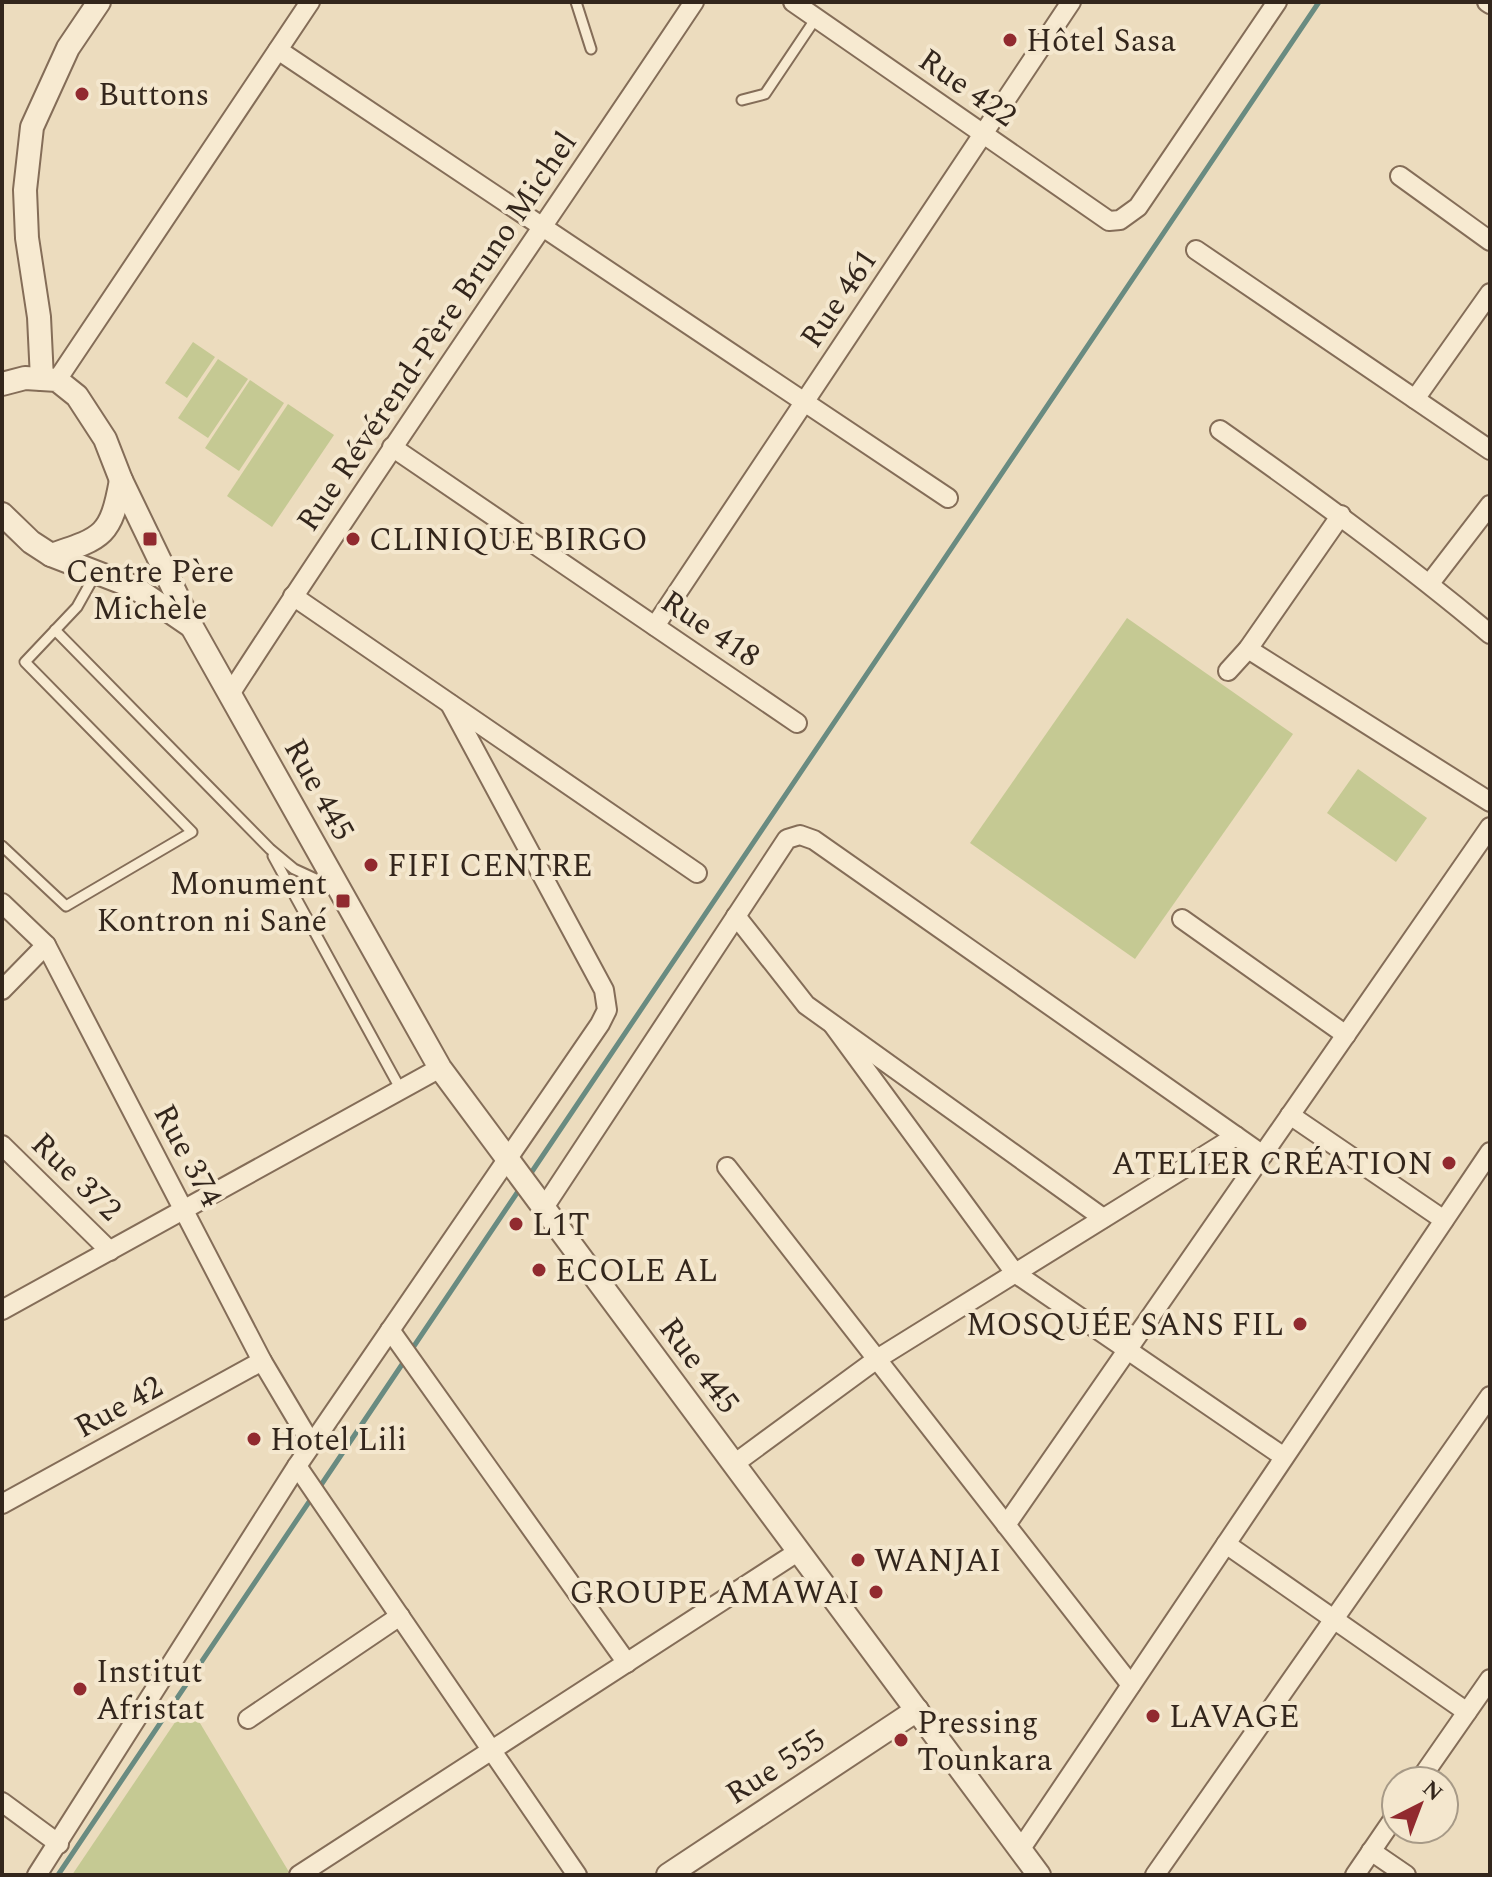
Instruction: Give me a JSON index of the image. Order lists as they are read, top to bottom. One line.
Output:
{"streets":{"street":["Rue 422","Rue 461","Rue Révérend-Père Bruno Michel","Rue 418","Rue 445","Rue 374","Rue 372","Rue 42","Rue 555"]},"crossings":[["Rue 422","Rue 461"],["Rue 461","Rue 418"],["Rue Révérend-Père Bruno Michel","Rue 418"],["Rue Révérend-Père Bruno Michel","Rue 445"],["Rue 445","Rue 555"],["Rue 374","Rue 42"]],"places":{"other":["Hôtel Sasa","Buttons","CLINIQUE BIRGO","FIFI CENTRE","ATELIER CRÉATION","L1T","ECOLE AL","MOSQUÉE SANS FIL","Hotel Lili","WANJAI","GROUPE AMAWAI","Institut Afristat","LAVAGE","Pressing Tounkara"],"transit":["Centre Père Michèle","Monument Kontron ni Sané"]},"north":"top right"}
